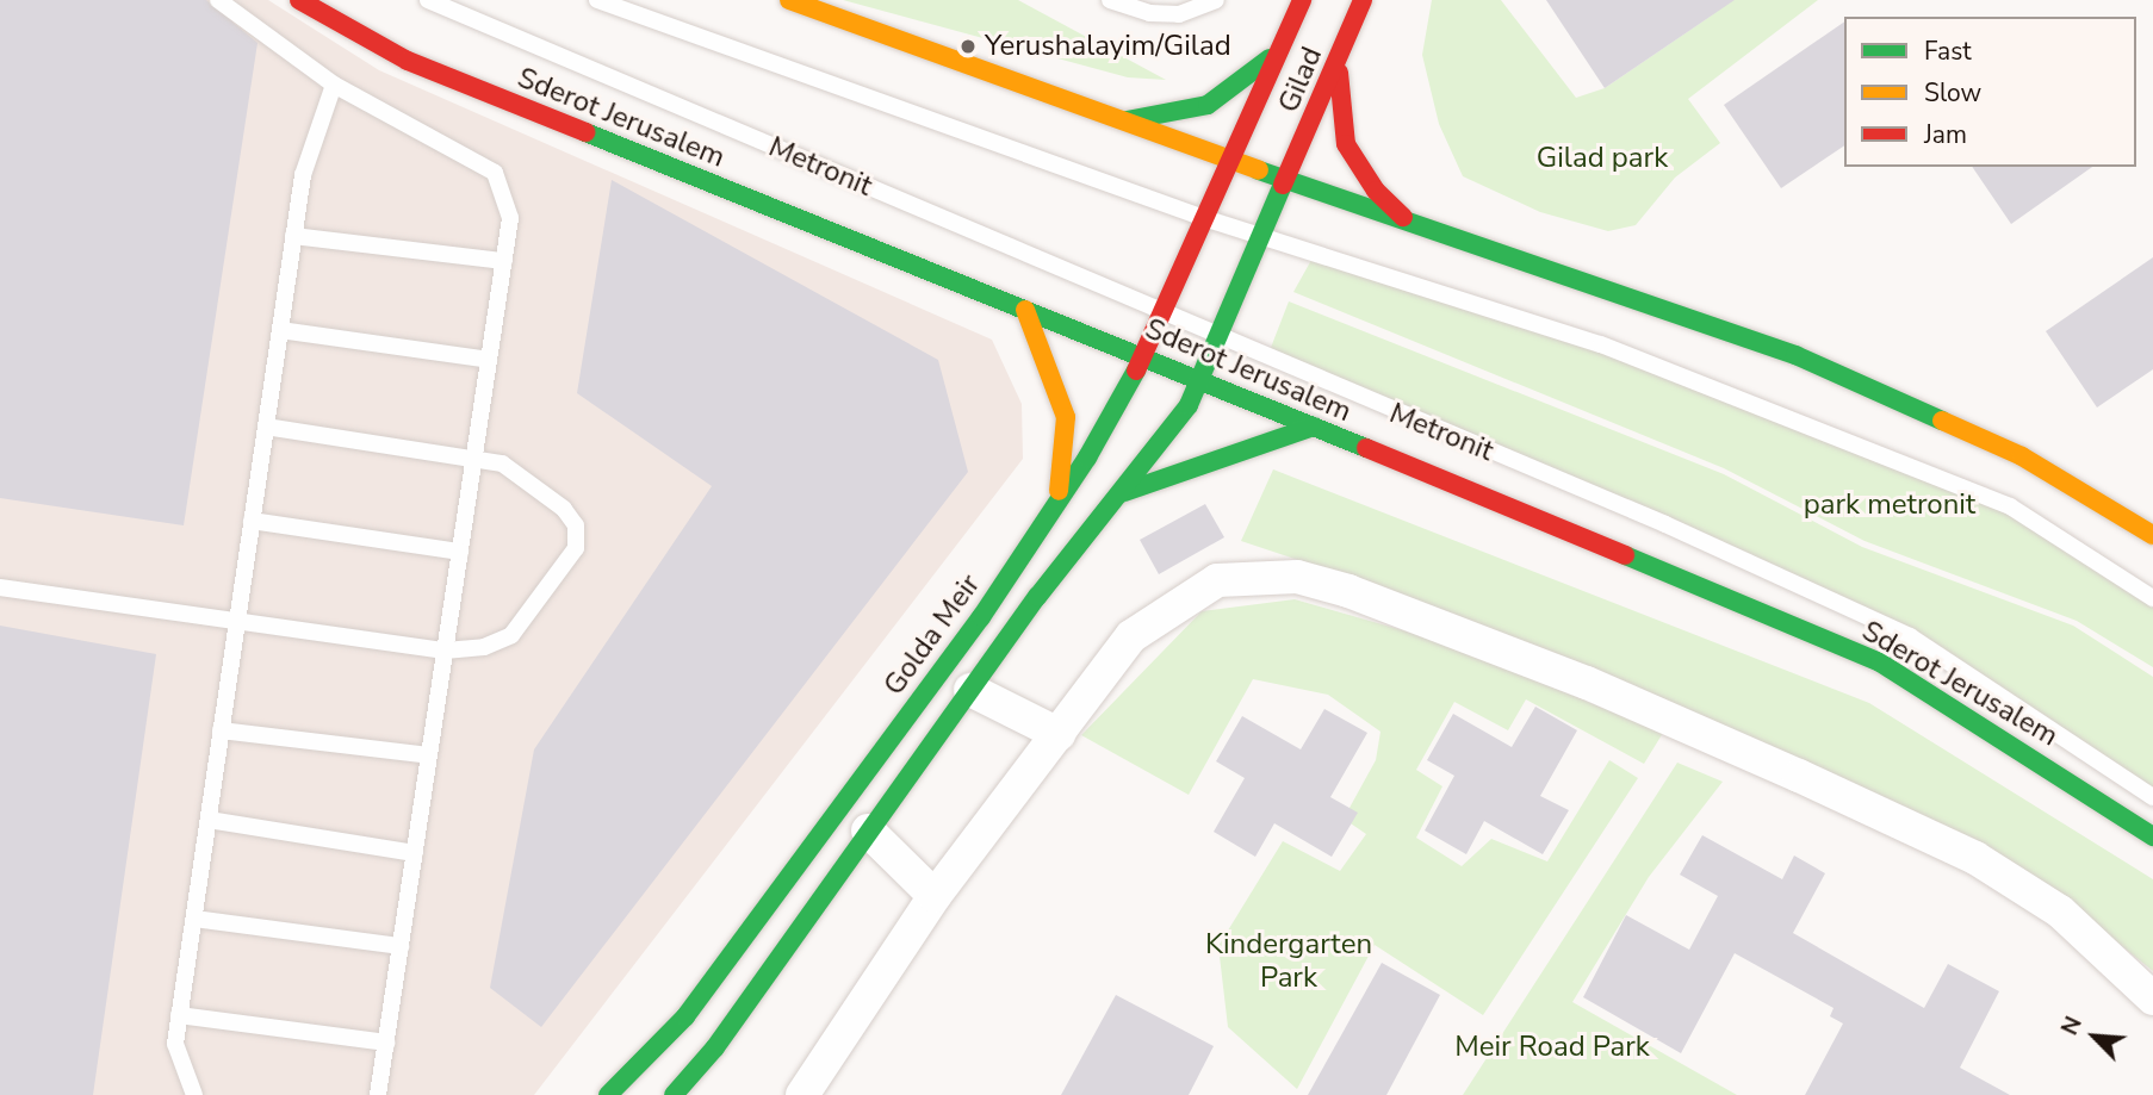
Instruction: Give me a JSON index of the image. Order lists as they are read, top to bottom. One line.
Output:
{"streets":{"main road":["Gilad","Sderot Jerusalem","Golda Meir"],"lane":["Metronit"]},"crossings":[["Gilad","Golda Meir"],["Sderot Jerusalem","Golda Meir"],["Metronit","Golda Meir"]],"parks":["Gilad park","park metronit","Kindergarten Park","Meir Road Park"],"places":["Yerushalayim/Gilad"],"legend":["Fast","Slow","Jam"],"north":"top left"}
